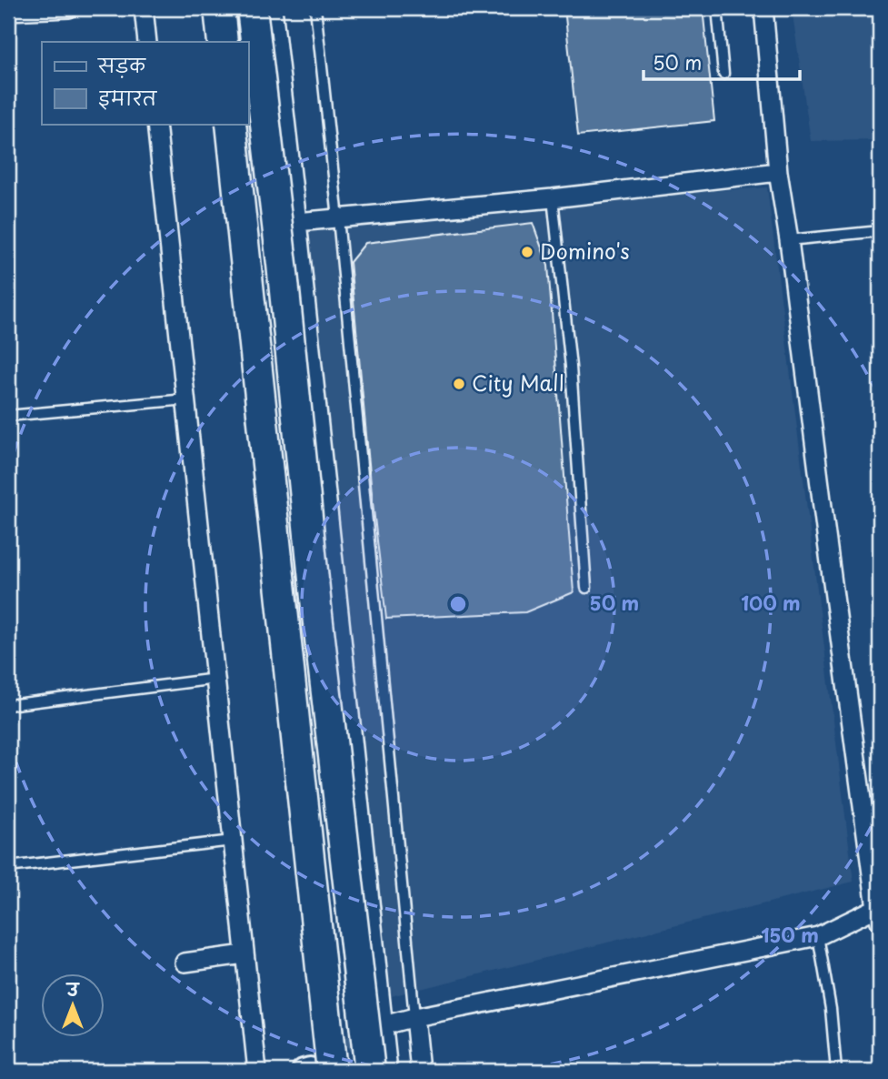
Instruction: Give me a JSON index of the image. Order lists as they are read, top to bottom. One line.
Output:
{"places":["Domino's","City Mall"],"legend":["सड़क","इमारत"],"scale_bar":"50 m","north":"top","rings":["50 m","100 m","150 m"]}
